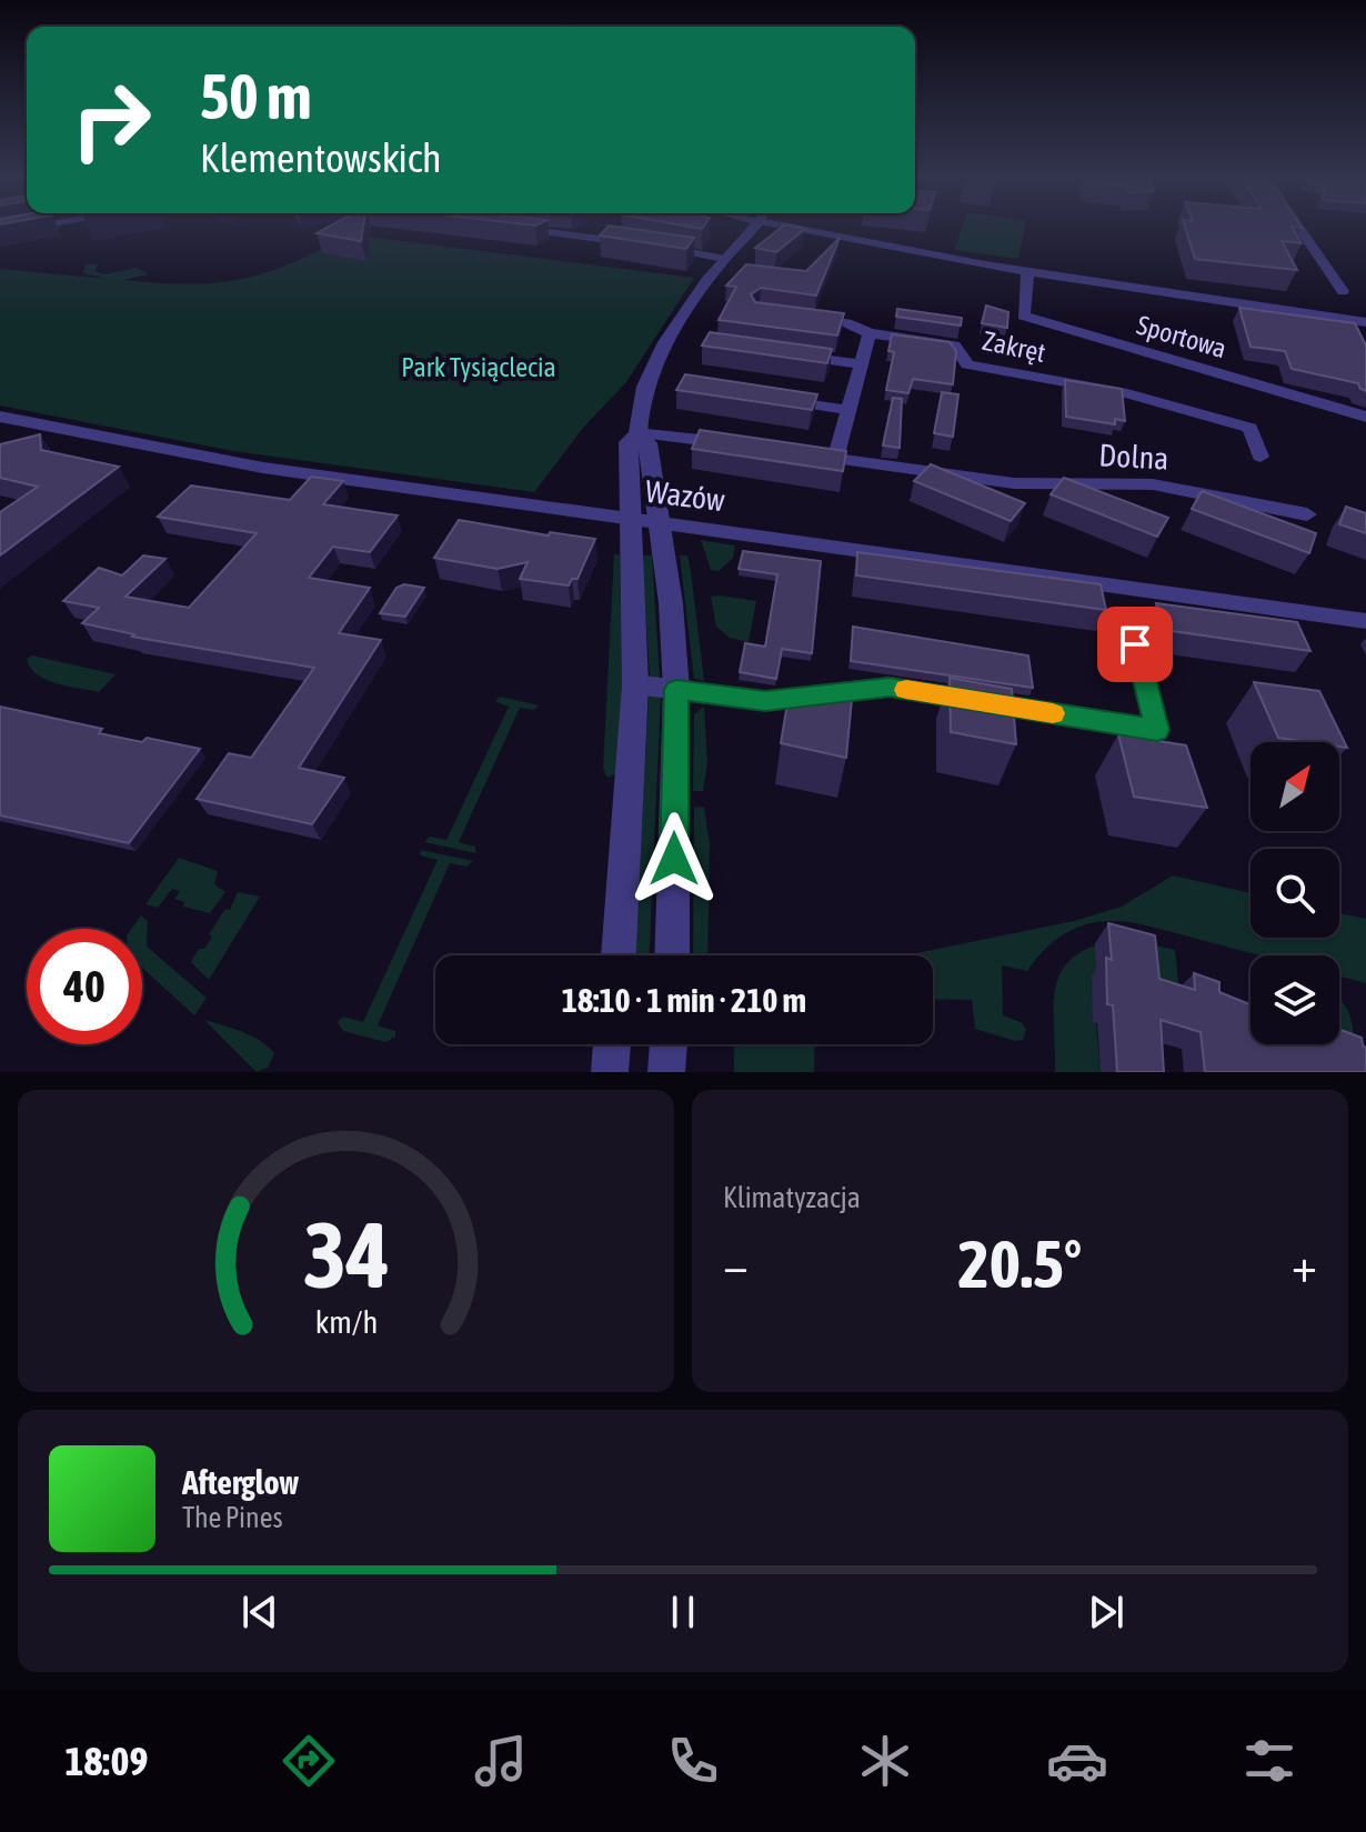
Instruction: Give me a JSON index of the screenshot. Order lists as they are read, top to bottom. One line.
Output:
{"streets":{"street":["Sportowa","Zakręt","Dolna","Wazów"]},"parks":["Park Tysiąclecia"],"north":"top right","page":{"turn":["50 m","Klementowskich"],"limit":"40","trip":"18:10 · 1 min · 210 m","tile":"Klimatyzacja","heat":["−","20.5°","+"],"song":["Afterglow","The Pines"],"tabs":"18:09","gauge":["34","km/h"]}}
